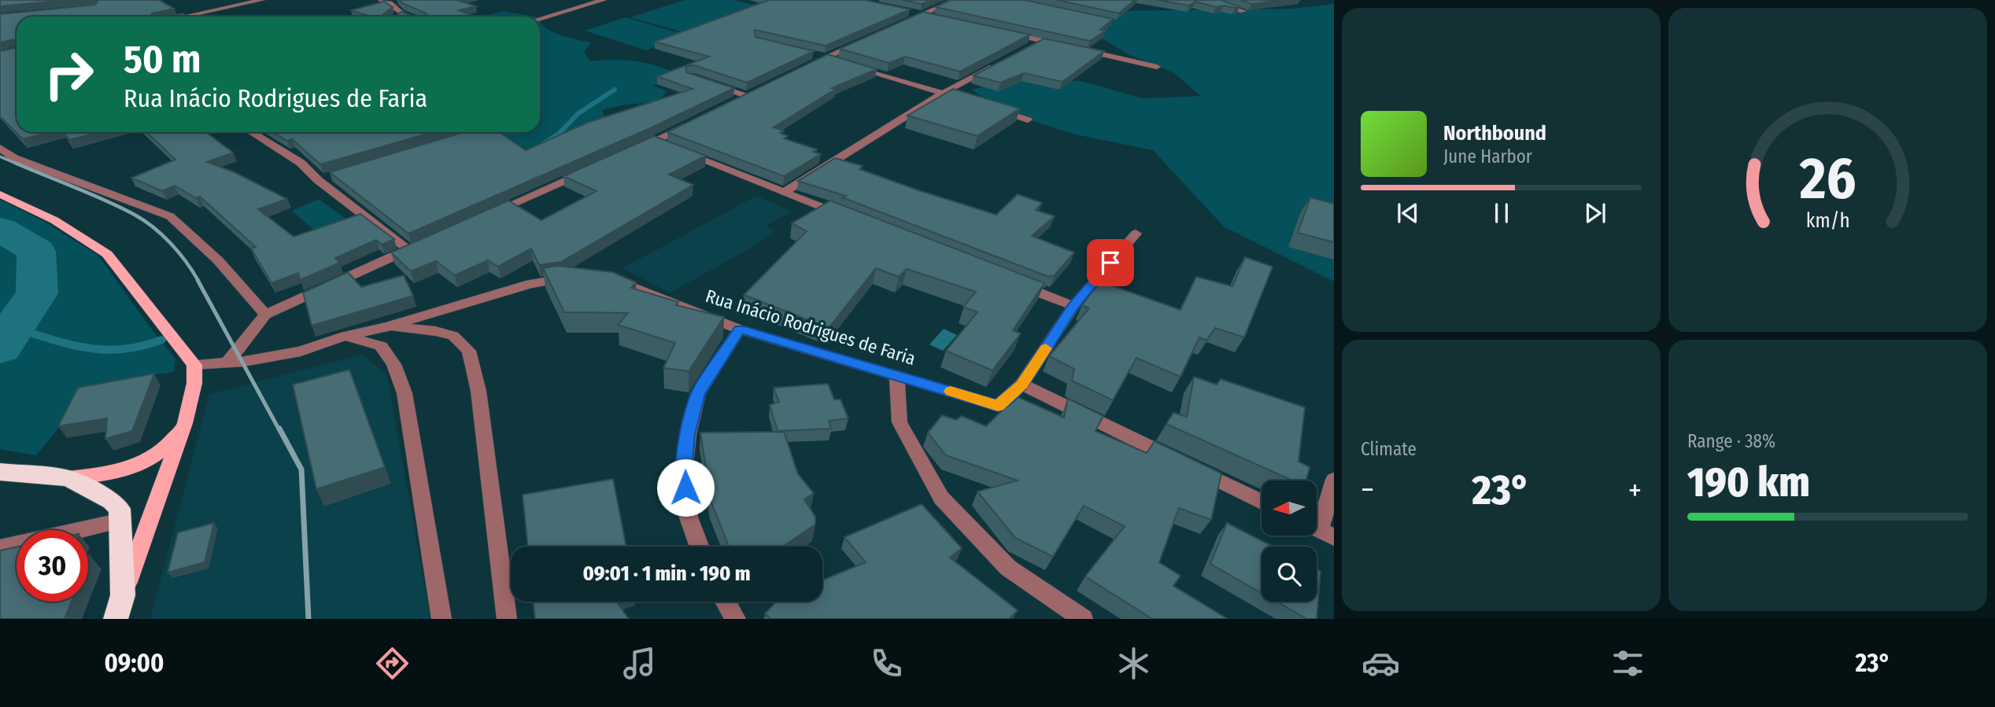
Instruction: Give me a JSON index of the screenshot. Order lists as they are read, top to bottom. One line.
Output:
{"streets":{"street":["Rua Inácio Rodrigues de Faria"]},"north":"left","page":{"turn":["50 m","Rua Inácio Rodrigues de Faria"],"song":["Northbound","June Harbor"],"tile":["Climate",["Range · 38%","190 km"]],"heat":["−","23°","+"],"limit":"30","trip":"09:01 · 1 min · 190 m","tabs":["09:00","23°"],"gauge":["26","km/h"]}}
